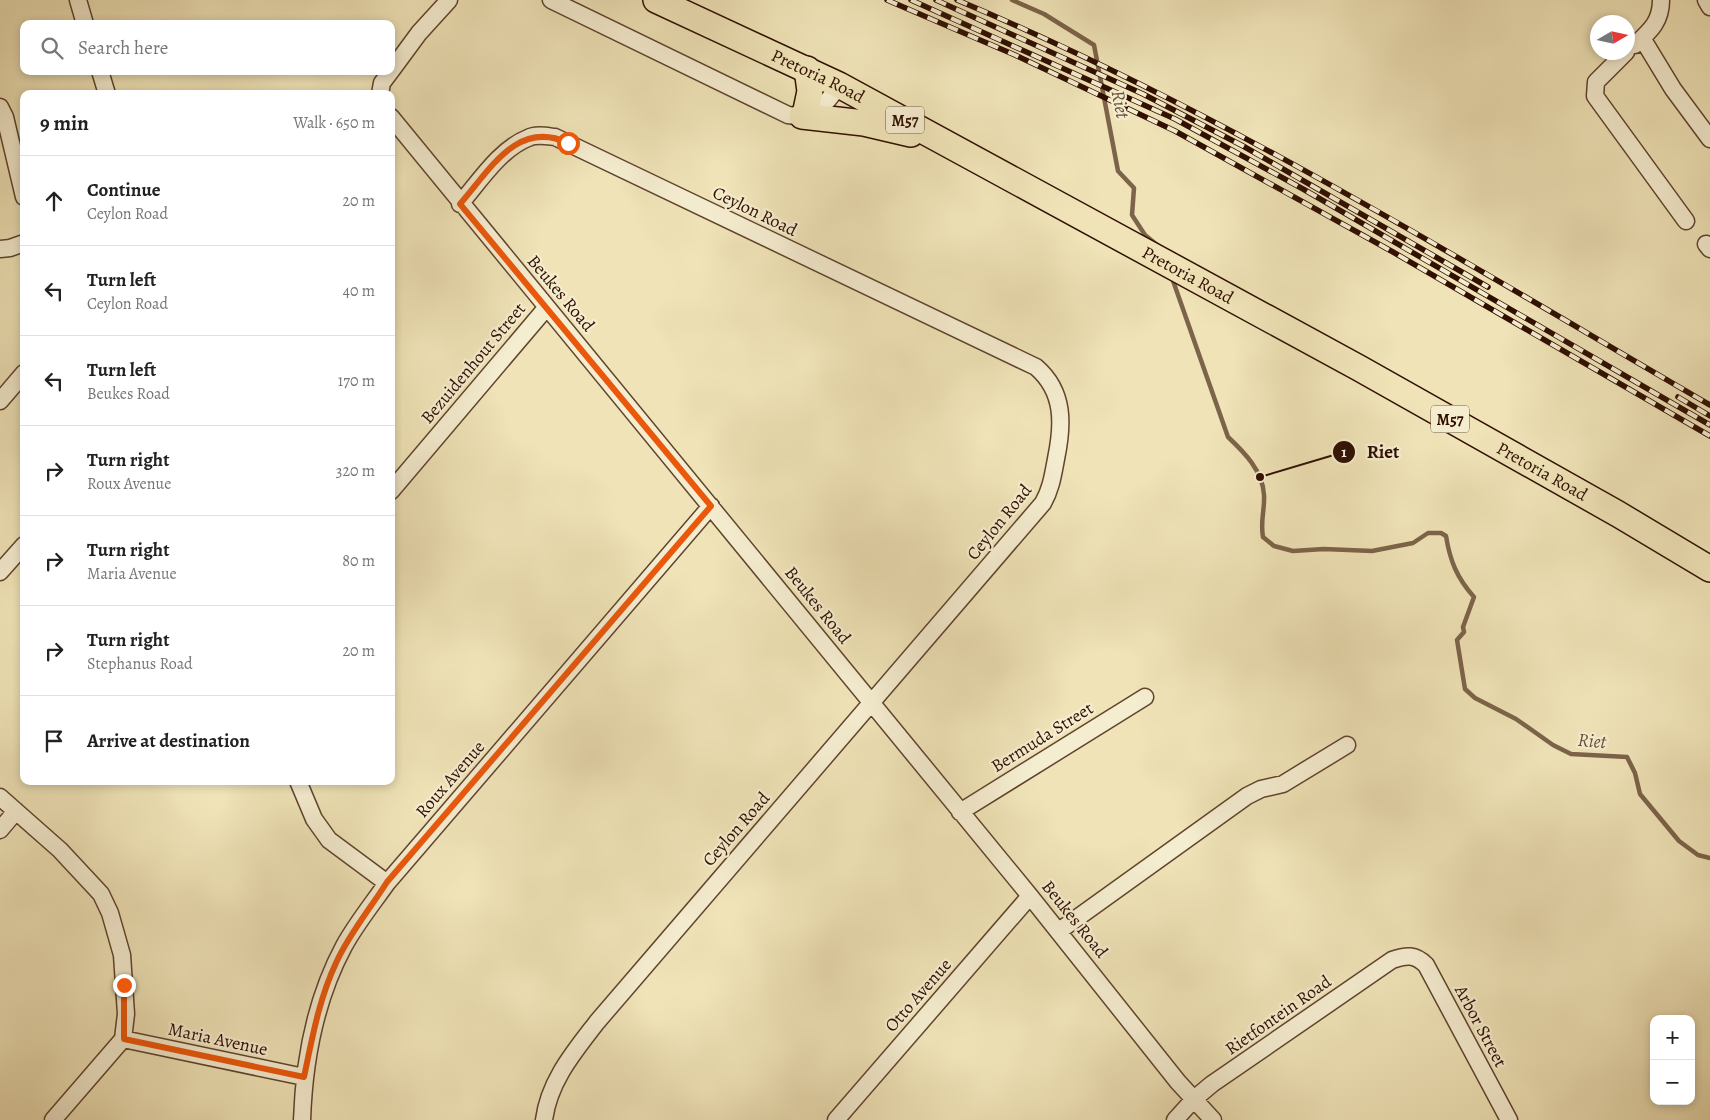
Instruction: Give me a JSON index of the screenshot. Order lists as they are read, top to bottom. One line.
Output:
{"streets":{"main road":["Pretoria Road","M57"],"street":["Ceylon Road","Beukes Road","Bezuidenhout Street","Bermuda Street","Roux Avenue","Otto Avenue","Rietfontein Road","Arbor Street","Maria Avenue"]},"crossings":[["Ceylon Road","Beukes Road"],["Beukes Road","Bezuidenhout Street"],["Beukes Road","Bermuda Street"],["Beukes Road","Roux Avenue"],["Beukes Road","Otto Avenue"],["Beukes Road","Rietfontein Road"],["Roux Avenue","Maria Avenue"],["Rietfontein Road","Arbor Street"]],"water":["Riet"],"places":["Riet"],"north":"right","page":{"search":"Search here","heading":["9 min","Walk · 650 m"],"list":[["Continue","Ceylon Road","20 m"],["Turn left","Ceylon Road","40 m"],["Turn left","Beukes Road","170 m"],["Turn right","Roux Avenue","320 m"],["Turn right","Maria Avenue","80 m"],["Turn right","Stephanus Road","20 m"],"Arrive at destination"],"map_buttons":["+","−"]}}
